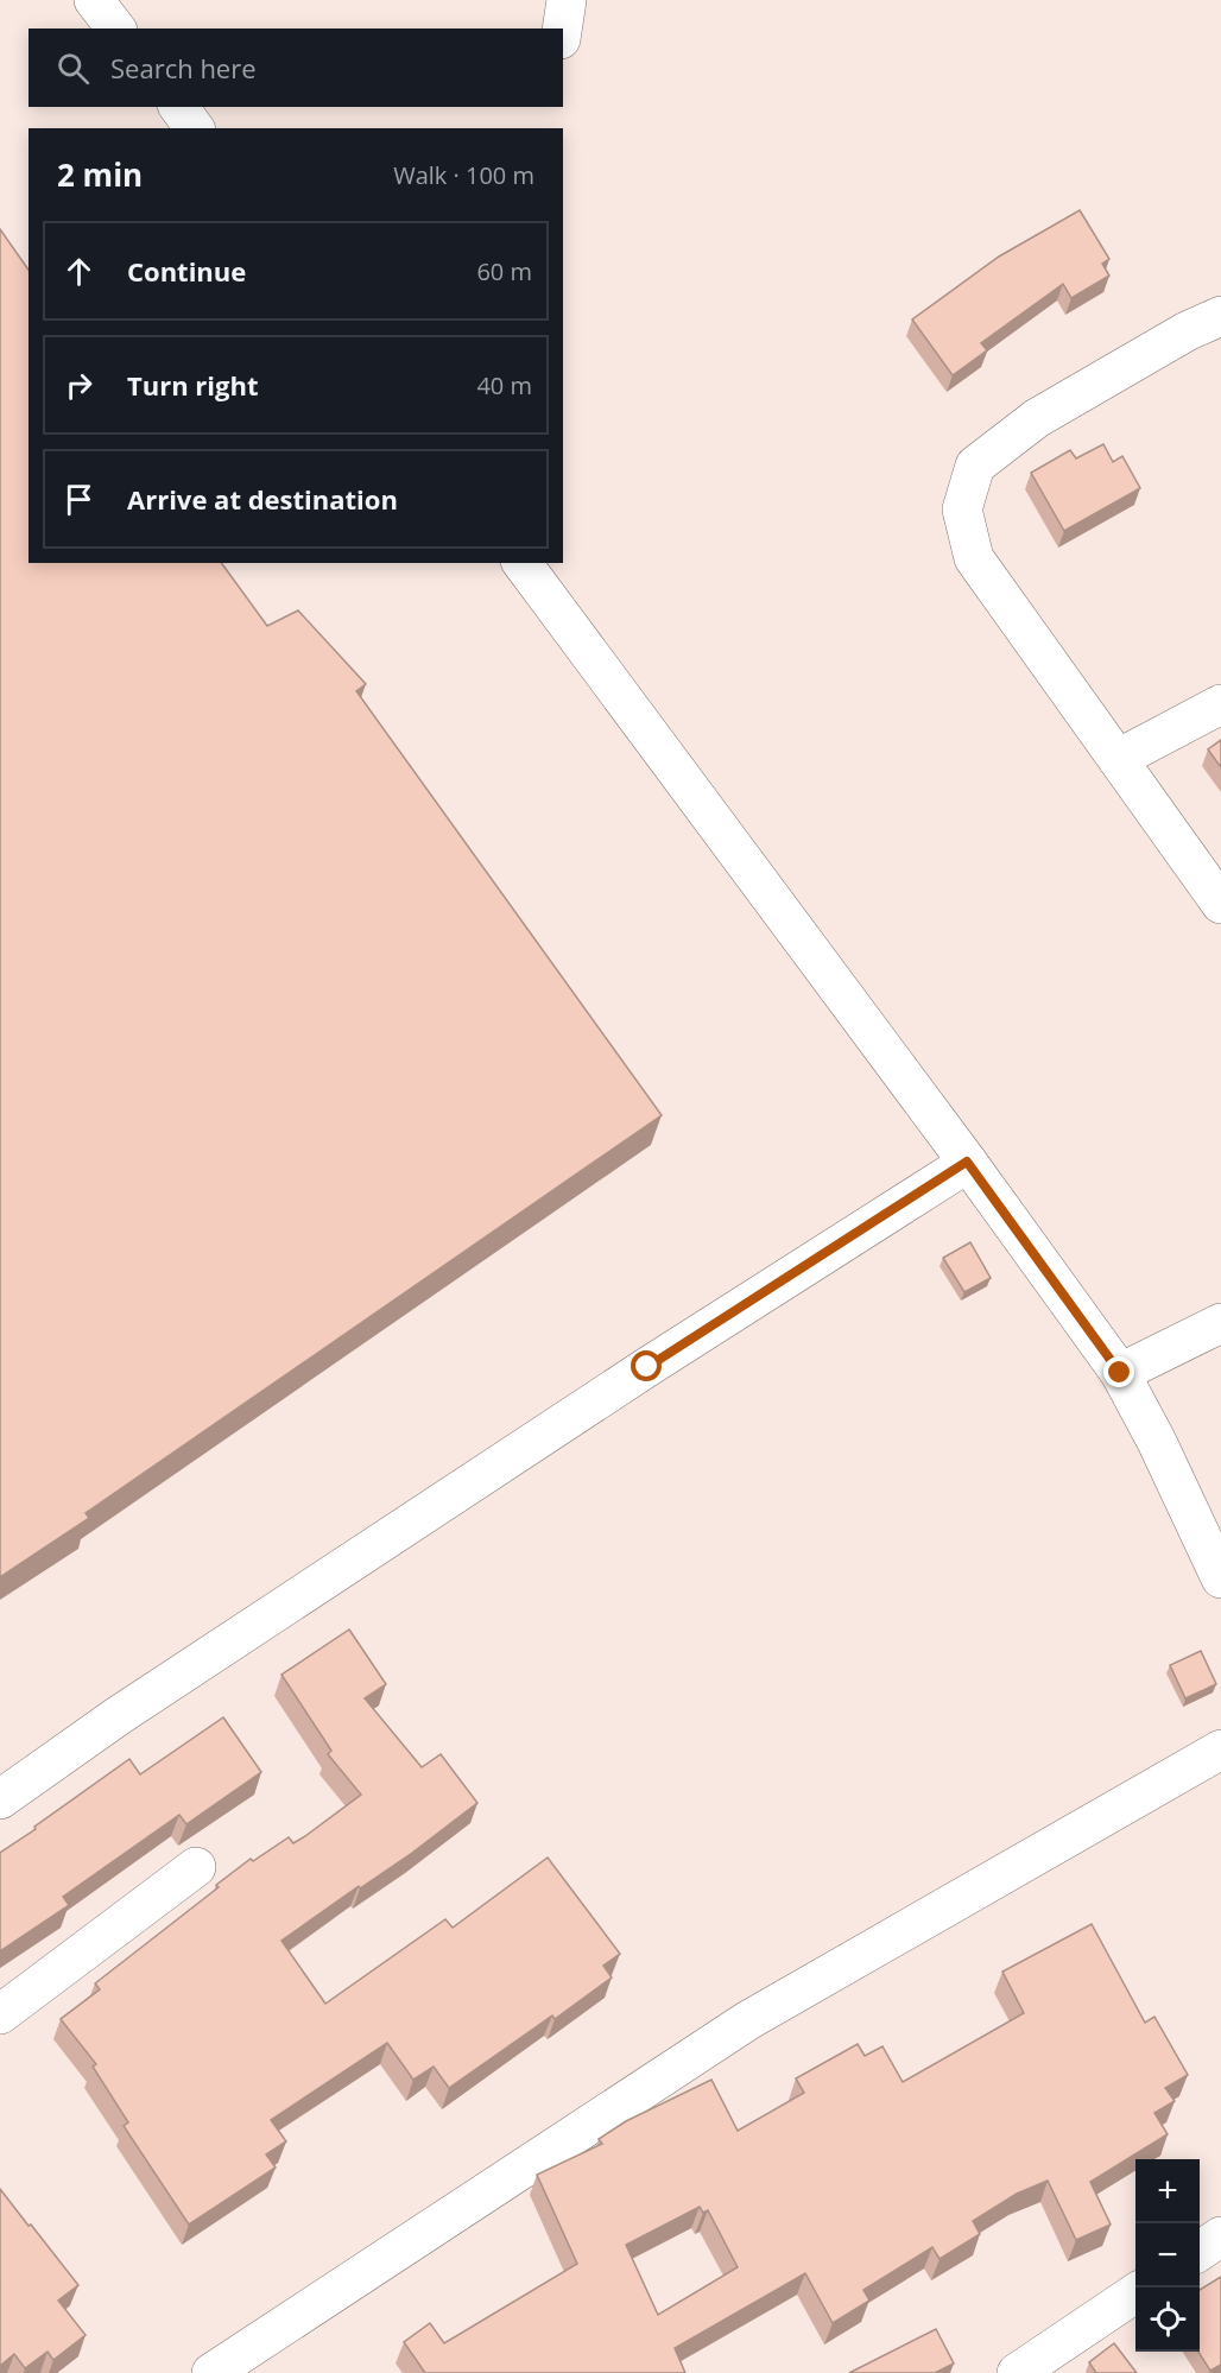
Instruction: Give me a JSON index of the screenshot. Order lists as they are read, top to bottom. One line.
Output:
{"page":{"search":"Search here","heading":["2 min","Walk · 100 m"],"list":[["Continue","60 m"],["Turn right","40 m"],"Arrive at destination"],"map_buttons":["+","−"]}}
